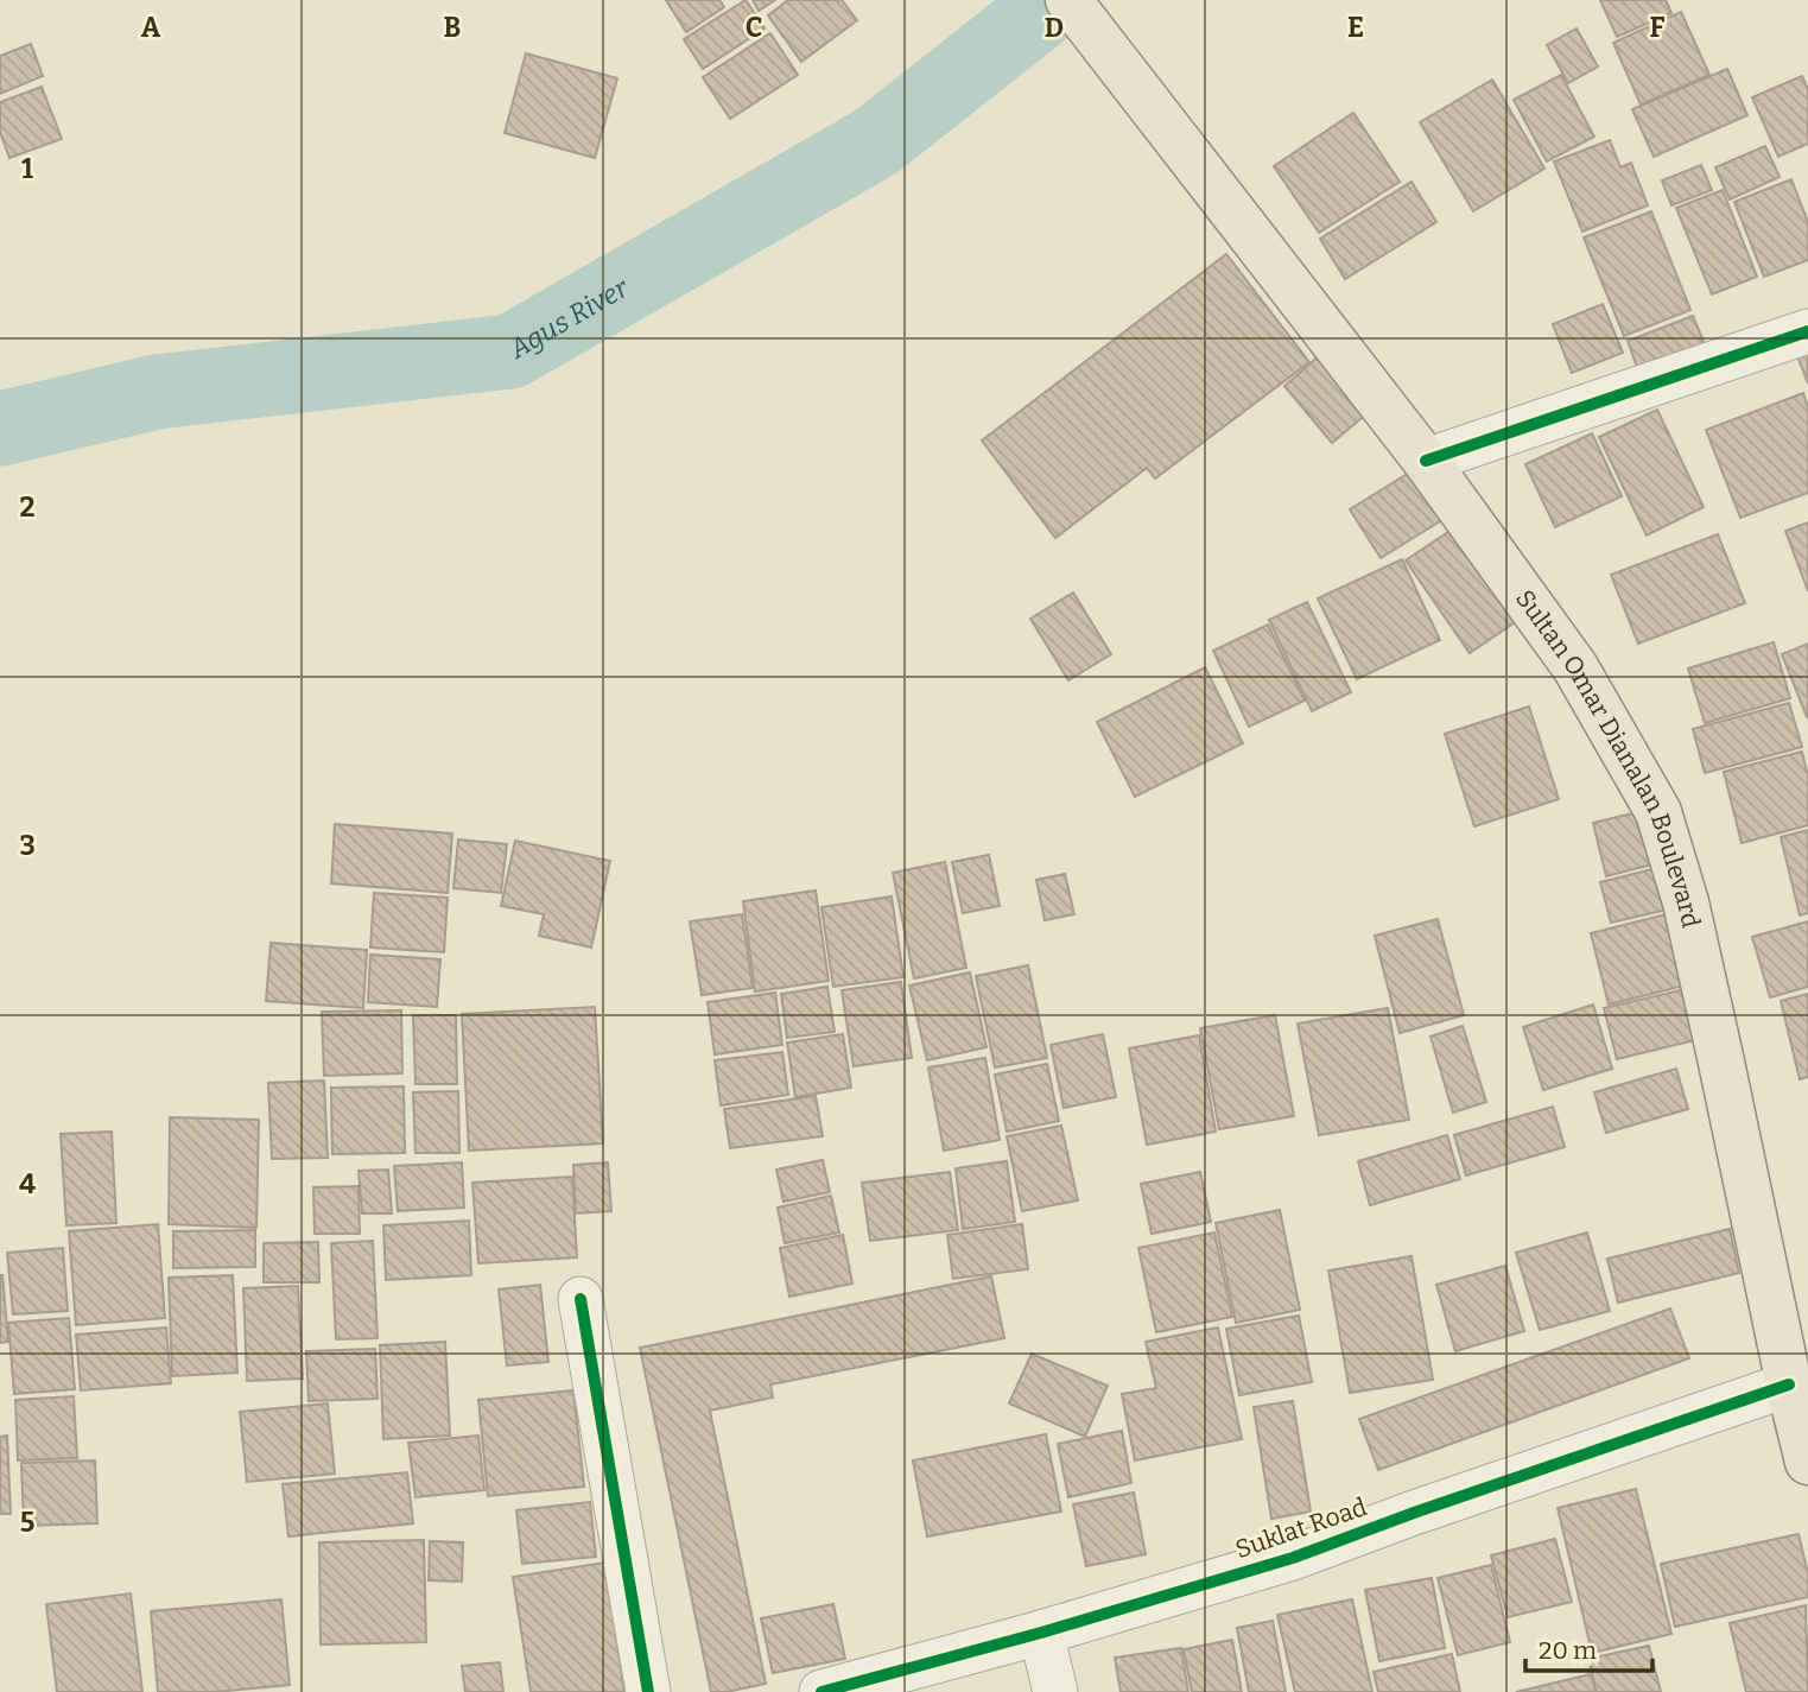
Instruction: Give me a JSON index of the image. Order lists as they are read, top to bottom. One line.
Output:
{"streets":{"main road":["Sultan Omar Dianalan Boulevard"],"street":["Suklat Road"]},"crossings":[["Sultan Omar Dianalan Boulevard","Suklat Road"]],"water":["Agus River"],"scale_bar":"20 m","grid":{"columns":["A","B","C","D","E","F"],"rows":["1","2","3","4","5"]}}
